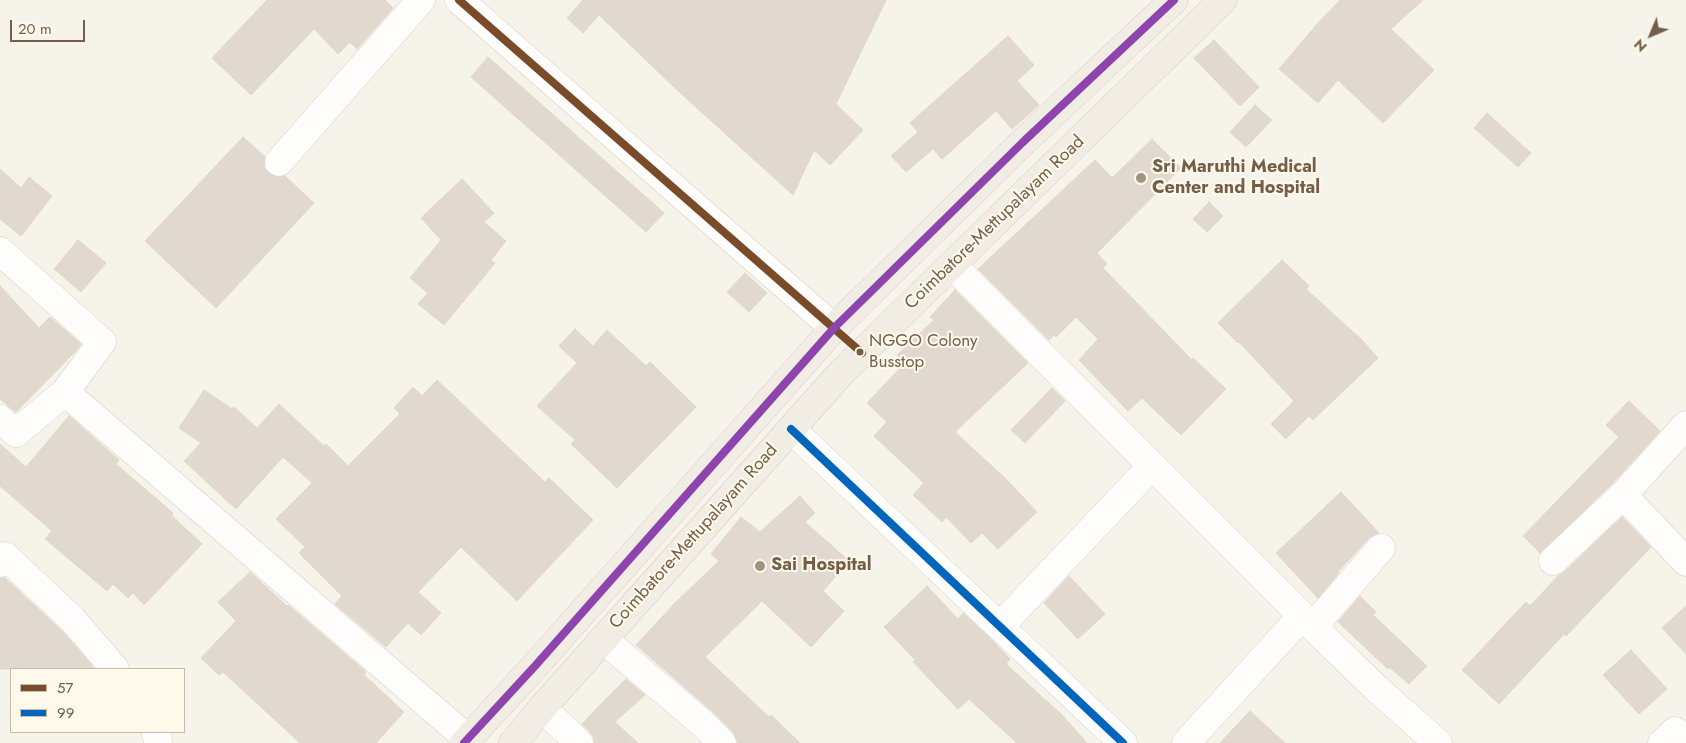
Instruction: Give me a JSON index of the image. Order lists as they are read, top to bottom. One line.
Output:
{"streets":{"highway":["Coimbatore-Mettupalayam Road"]},"places":["Sri Maruthi Medical Center and Hospital","NGGO Colony Busstop","Sai Hospital"],"lines":["transit line 57","transit line 99"],"legend":["57","99"],"scale_bar":"20 m","north":"bottom left"}
